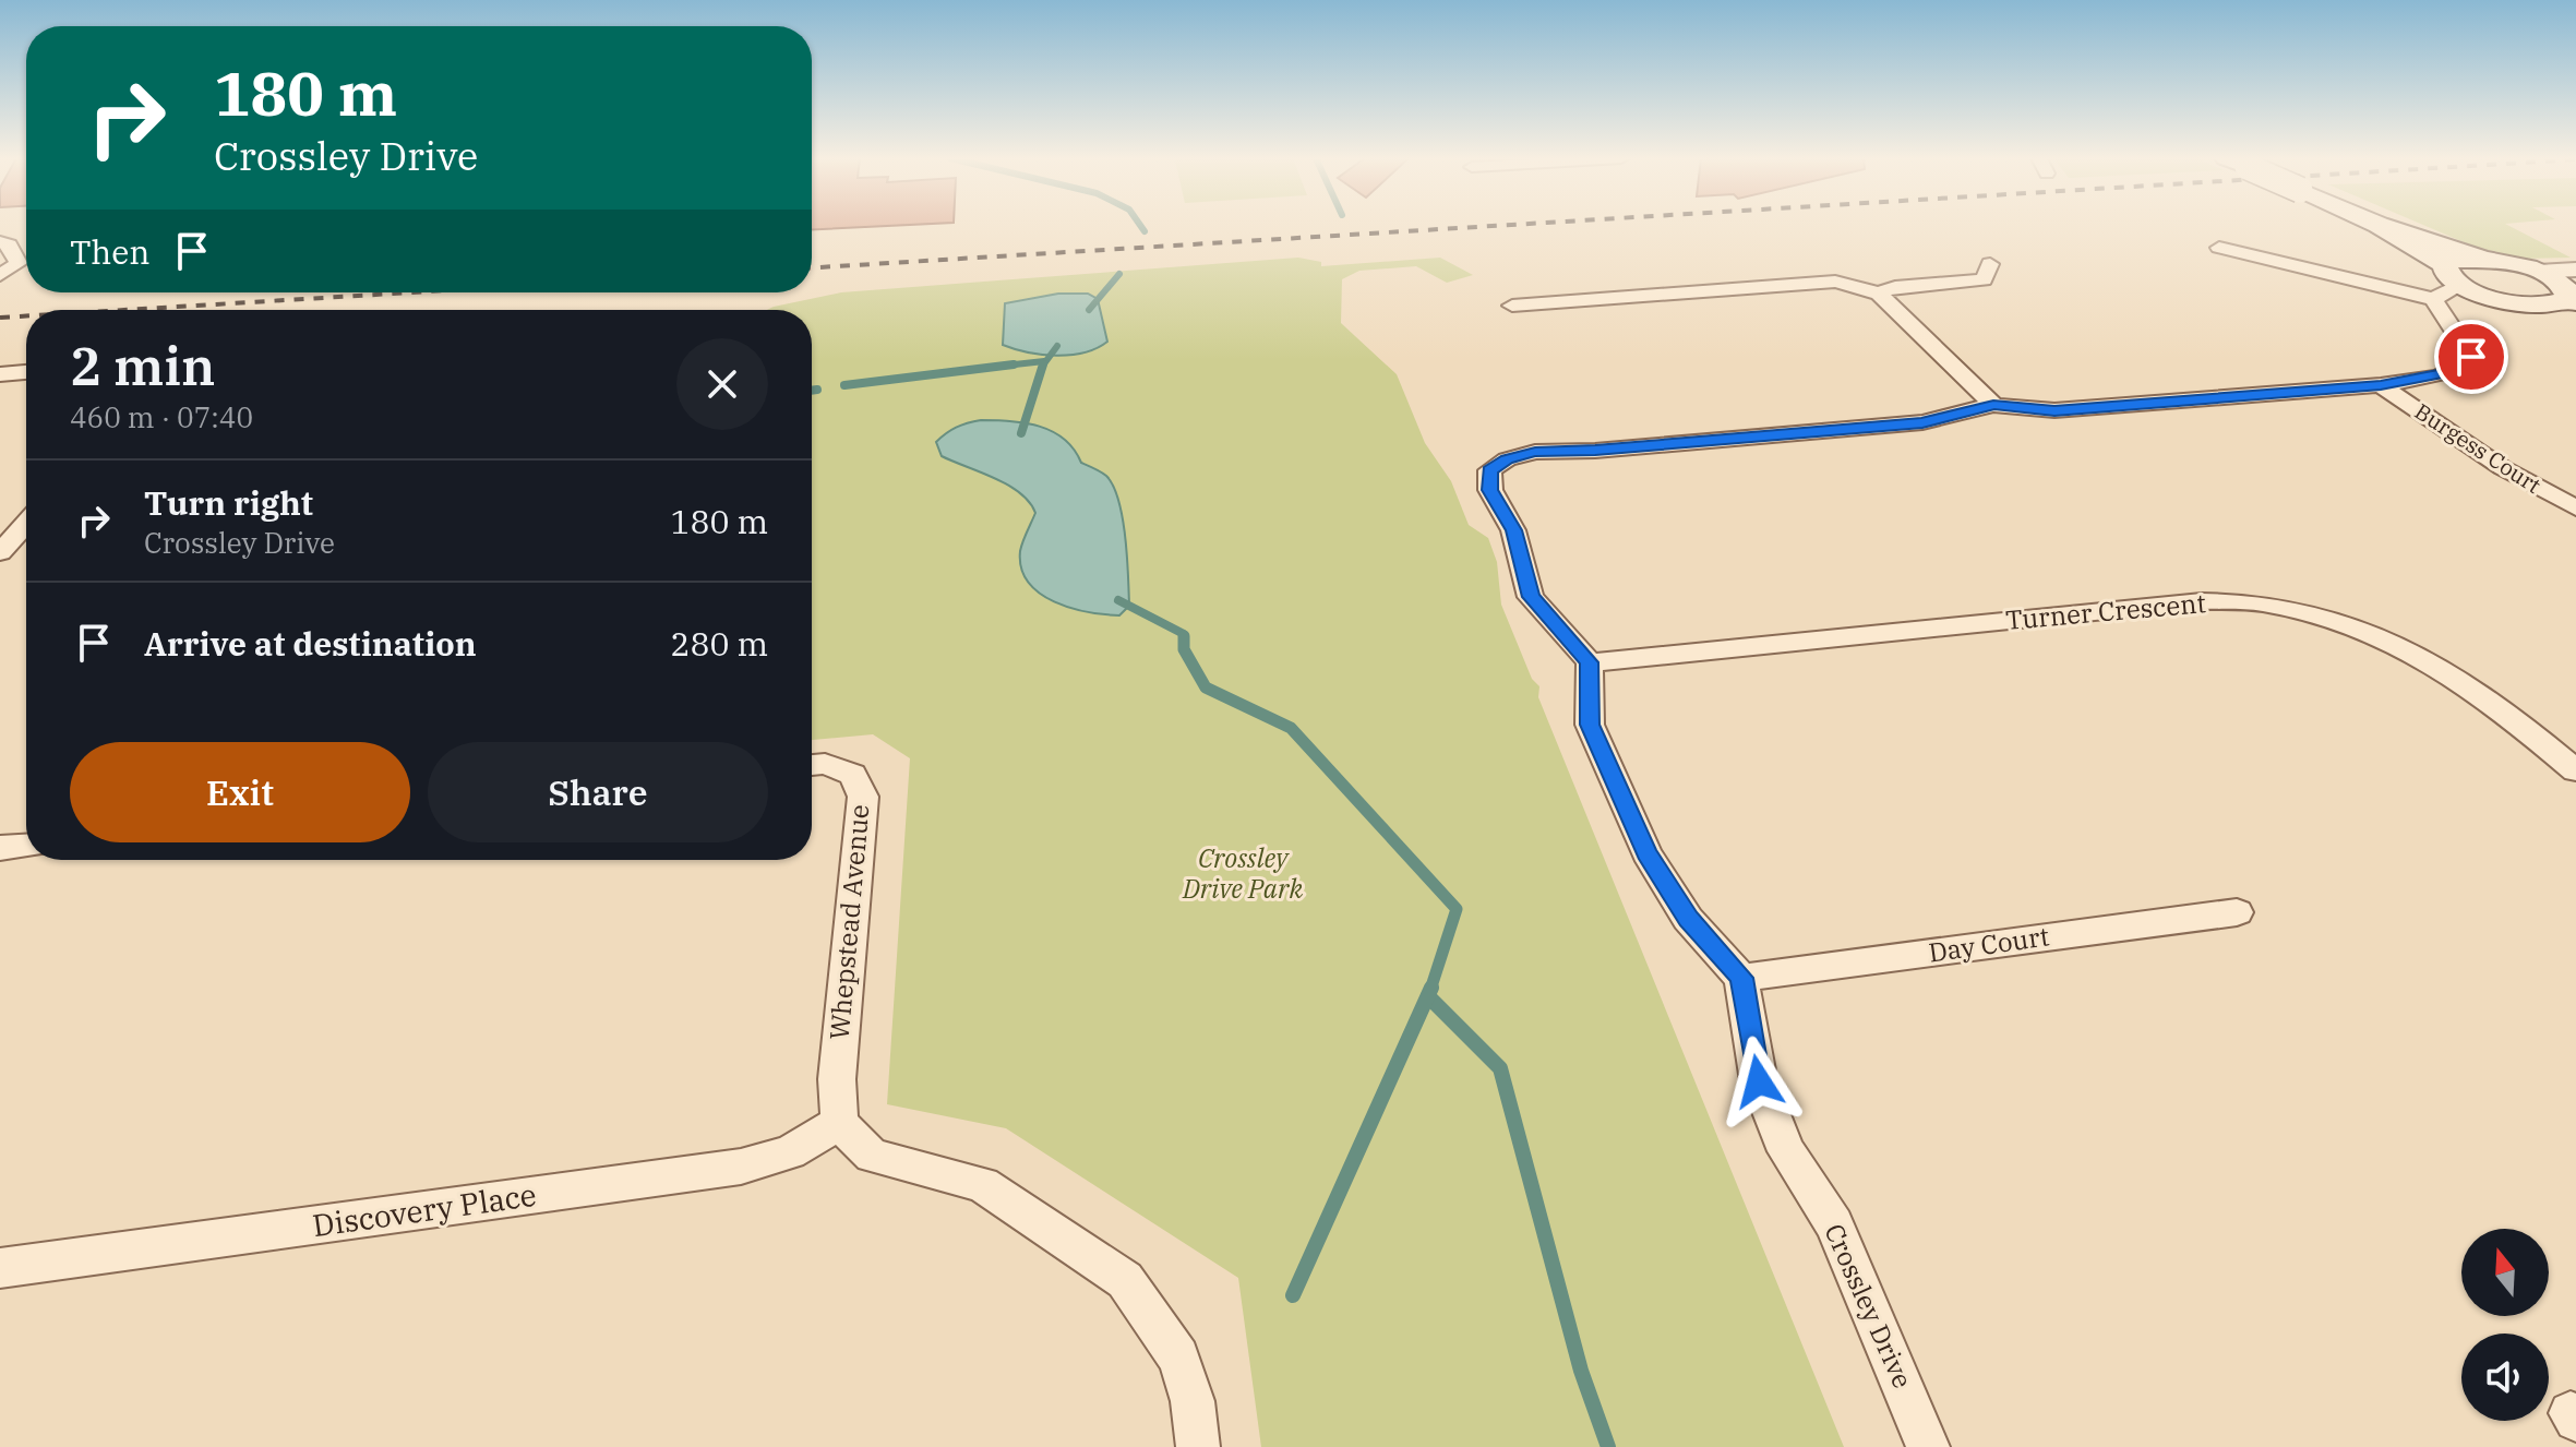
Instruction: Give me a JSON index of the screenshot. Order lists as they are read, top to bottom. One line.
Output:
{"streets":{"street":["Burgess Court","Turner Crescent","Whepstead Avenue","Day Court","Discovery Place","Crossley Drive"]},"crossings":[["Whepstead Avenue","Discovery Place"],["Day Court","Crossley Drive"]],"parks":["Crossley Drive Park"],"north":"top","page":{"turn":["180 m","Crossley Drive"],"then":"Then","heading":["2 min","460 m · 07:40"],"list":[{"name":"Turn right","note":"Crossley Drive","value":"180 m"},{"name":"Arrive at destination","value":"280 m"}],"buttons":["Exit","Share"]}}
